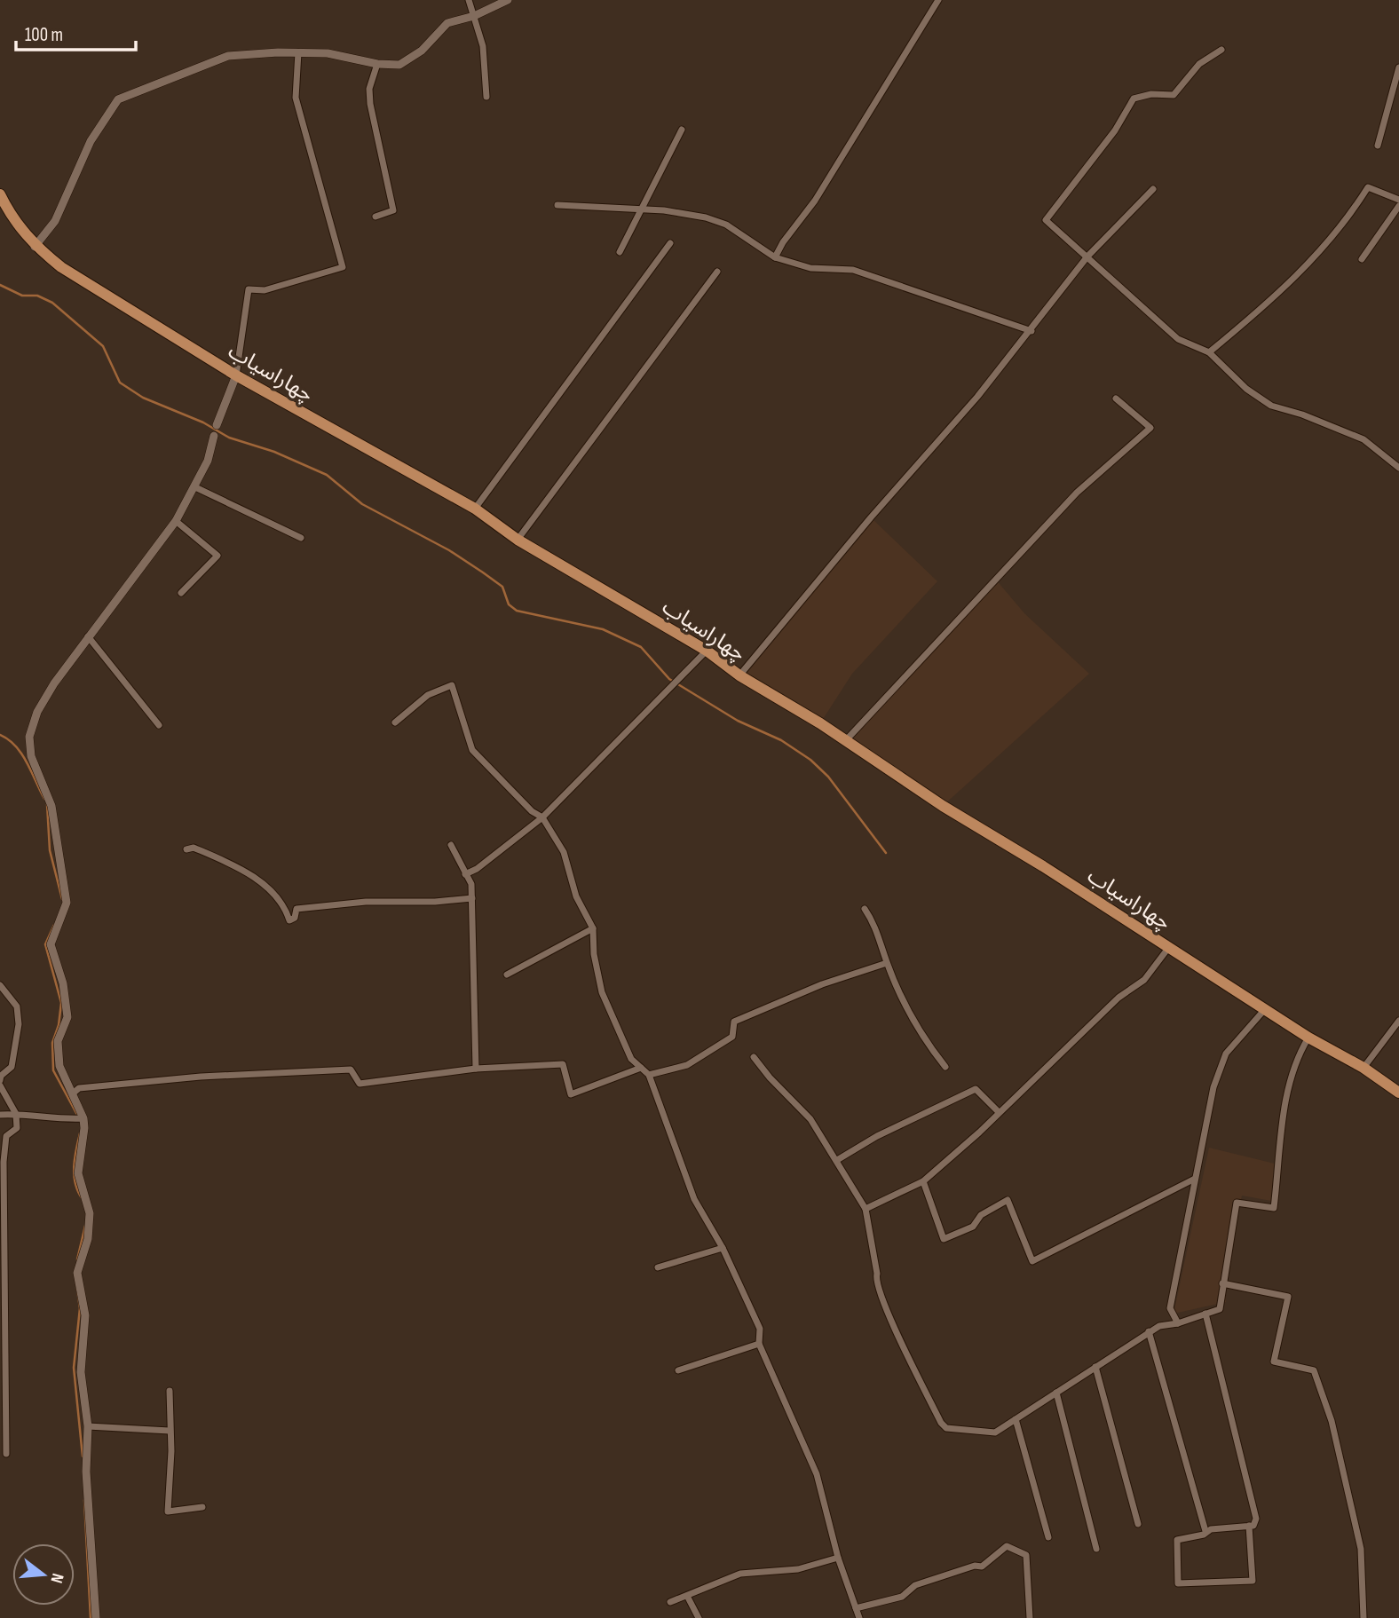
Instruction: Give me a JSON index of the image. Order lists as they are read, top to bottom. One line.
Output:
{"streets":{"highway":["چهاراسیاب"]},"scale_bar":"100 m","north":"right"}
